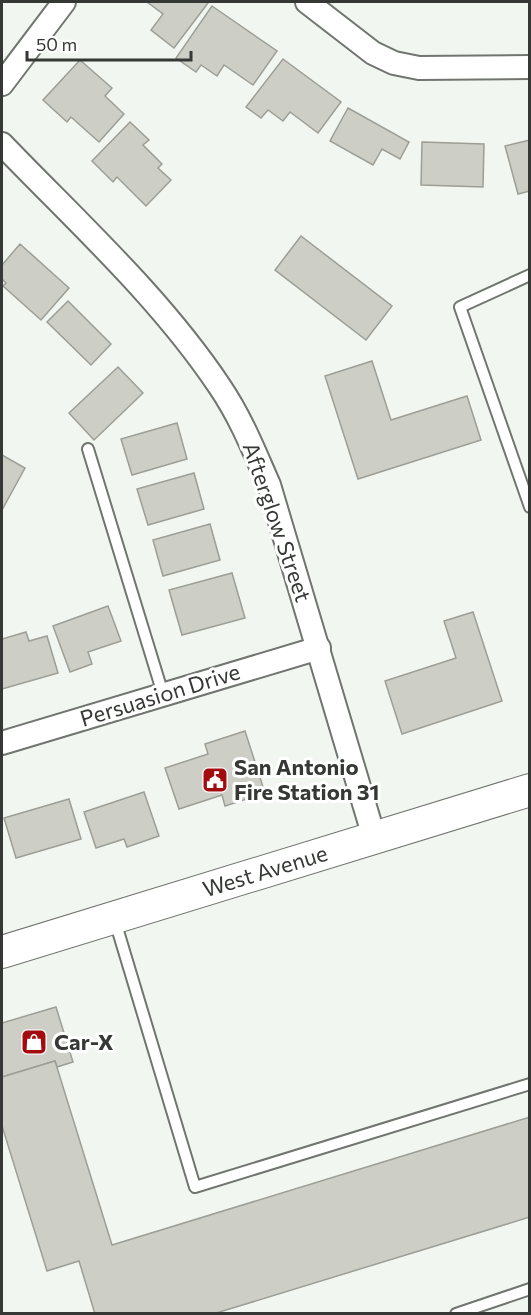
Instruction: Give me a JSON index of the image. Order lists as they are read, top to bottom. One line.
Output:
{"streets":{"main road":["West Avenue"],"street":["Afterglow Street","Persuasion Drive"]},"crossings":[["Afterglow Street","Persuasion Drive"],["Afterglow Street","West Avenue"]],"places":{"public building":["San Antonio Fire Station 31"],"shop":["Car-X"]},"scale_bar":"50 m"}
